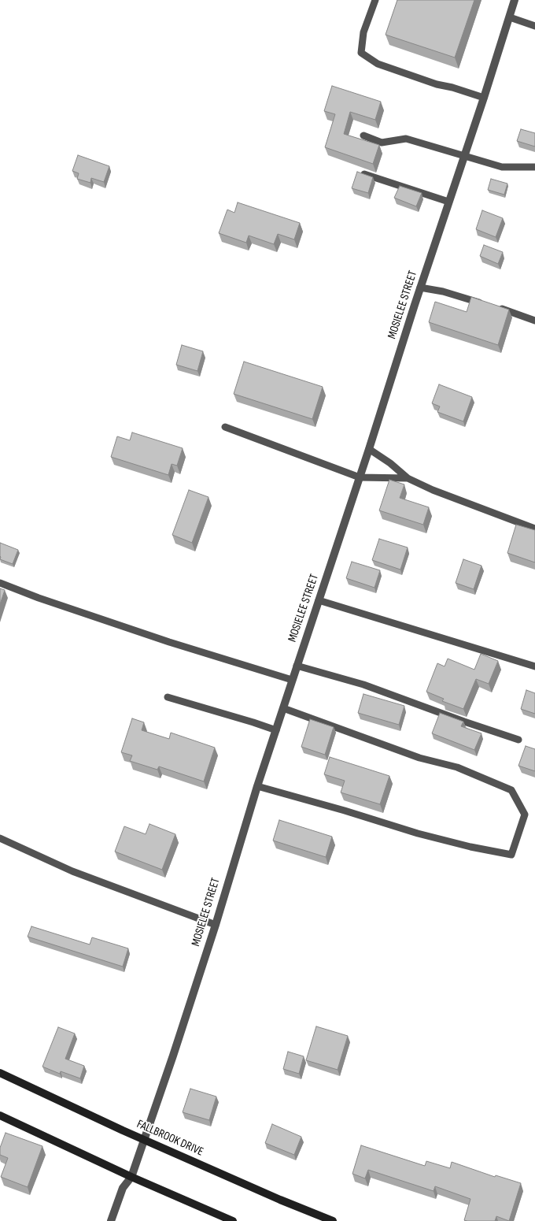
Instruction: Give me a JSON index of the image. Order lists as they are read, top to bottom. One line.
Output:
{"streets":{"main road":["FALLBROOK DRIVE"],"street":["MOSIELEE STREET"]},"crossings":[["MOSIELEE STREET","FALLBROOK DRIVE"]]}
